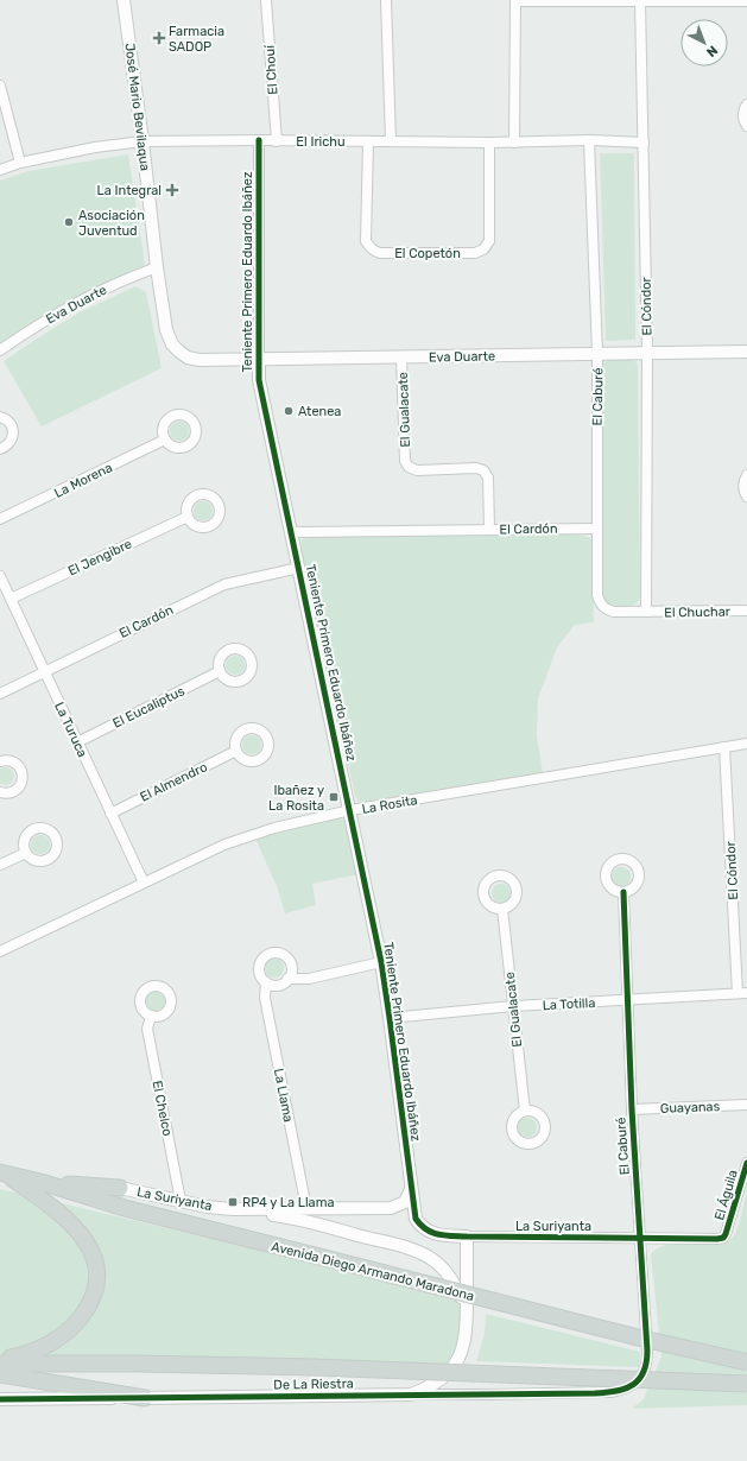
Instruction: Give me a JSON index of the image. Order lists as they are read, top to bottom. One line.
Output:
{"streets":{"main road":["Avenida Diego Armando Maradona"],"street":["El Chouí","José Mario Bevilaqua","El Irichu","El Copetón","Teniente Primero Eduardo Ibáñez","Eva Duarte","El Cóndor","El Caburé","El Gualacate","La Morena","El Cardón","El Jengibre","El Chuchar","El Eucaliptus","La Turuca","El Almendro","La Rosita","La Totilla","La Llama","Guayanas","El Chelco","El Águila","La Suriyanta","De La Riestra"]},"crossings":[["El Chouí","El Irichu"],["José Mario Bevilaqua","El Irichu"],["José Mario Bevilaqua","Eva Duarte"],["El Irichu","El Copetón"],["El Irichu","Teniente Primero Eduardo Ibáñez"],["El Irichu","El Cóndor"],["El Irichu","El Caburé"],["Teniente Primero Eduardo Ibáñez","Eva Duarte"],["Teniente Primero Eduardo Ibáñez","El Cardón"],["Teniente Primero Eduardo Ibáñez","La Rosita"],["Teniente Primero Eduardo Ibáñez","La Totilla"],["Teniente Primero Eduardo Ibáñez","La Suriyanta"],["Eva Duarte","El Cóndor"],["Eva Duarte","El Caburé"],["Eva Duarte","El Gualacate"],["El Cóndor","El Caburé"],["El Cóndor","El Chuchar"],["El Cóndor","La Rosita"],["El Cóndor","La Totilla"],["El Caburé","El Cardón"],["El Caburé","El Chuchar"],["El Caburé","La Totilla"],["El Caburé","Guayanas"],["El Caburé","La Suriyanta"],["El Caburé","De La Riestra"],["El Gualacate","El Cardón"],["El Gualacate","La Totilla"],["El Cardón","La Turuca"],["El Jengibre","La Turuca"],["El Eucaliptus","La Turuca"],["La Turuca","El Almendro"],["La Turuca","La Rosita"],["La Llama","La Suriyanta"],["El Chelco","La Suriyanta"],["El Águila","La Suriyanta"]],"places":{"health":["Farmacia SADOP","La Integral"],"other":["Asociación Juventud","Atenea"],"transit":["Ibañez y La Rosita","RP4 y La Llama"]},"north":"bottom right"}
